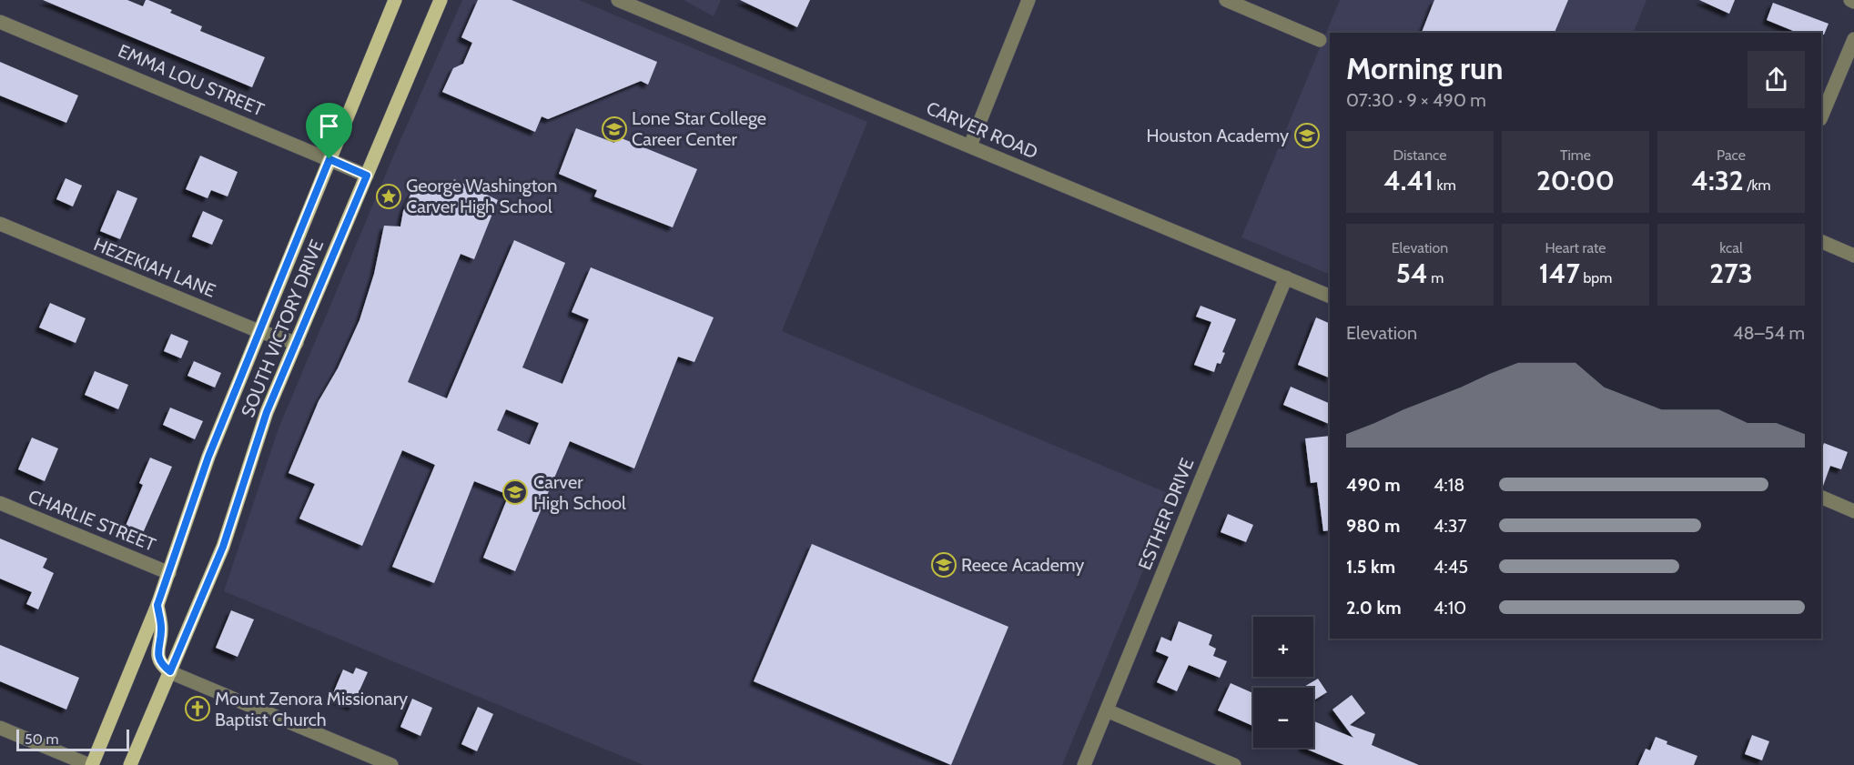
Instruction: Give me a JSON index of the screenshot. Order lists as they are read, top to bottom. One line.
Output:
{"streets":{"main road":["SOUTH VICTORY DRIVE"],"street":["EMMA LOU STREET","CARVER ROAD","HEZEKIAH LANE","ESTHER DRIVE","CHARLIE STREET"]},"crossings":[["EMMA LOU STREET","SOUTH VICTORY DRIVE"],["CARVER ROAD","ESTHER DRIVE"],["HEZEKIAH LANE","SOUTH VICTORY DRIVE"],["SOUTH VICTORY DRIVE","CHARLIE STREET"]],"places":{"school or university":["Lone Star College Career Center","Houston Academy","Carver High School","Reece Academy"],"place":["George Washington Carver High School"],"church":["Mount Zenora Missionary Baptist Church"]},"scale_bar":"50 m","page":{"heading":["Morning run","07:30 · 9 × 490 m"],"stats":[["Distance","4.41 km"],["Time","20:00"],["Pace","4:32 /km"],["Elevation","54 m"],["Heart rate","147 bpm"],["kcal","273"]],"chart":["Elevation","48–54 m"],"list":[{"name":"490 m","note":"4:18"},{"name":"980 m","note":"4:37"},{"name":"1.5 km","note":"4:45"},{"name":"2.0 km","note":"4:10"}],"map_buttons":["+","−"],"scale":"50 m"}}
